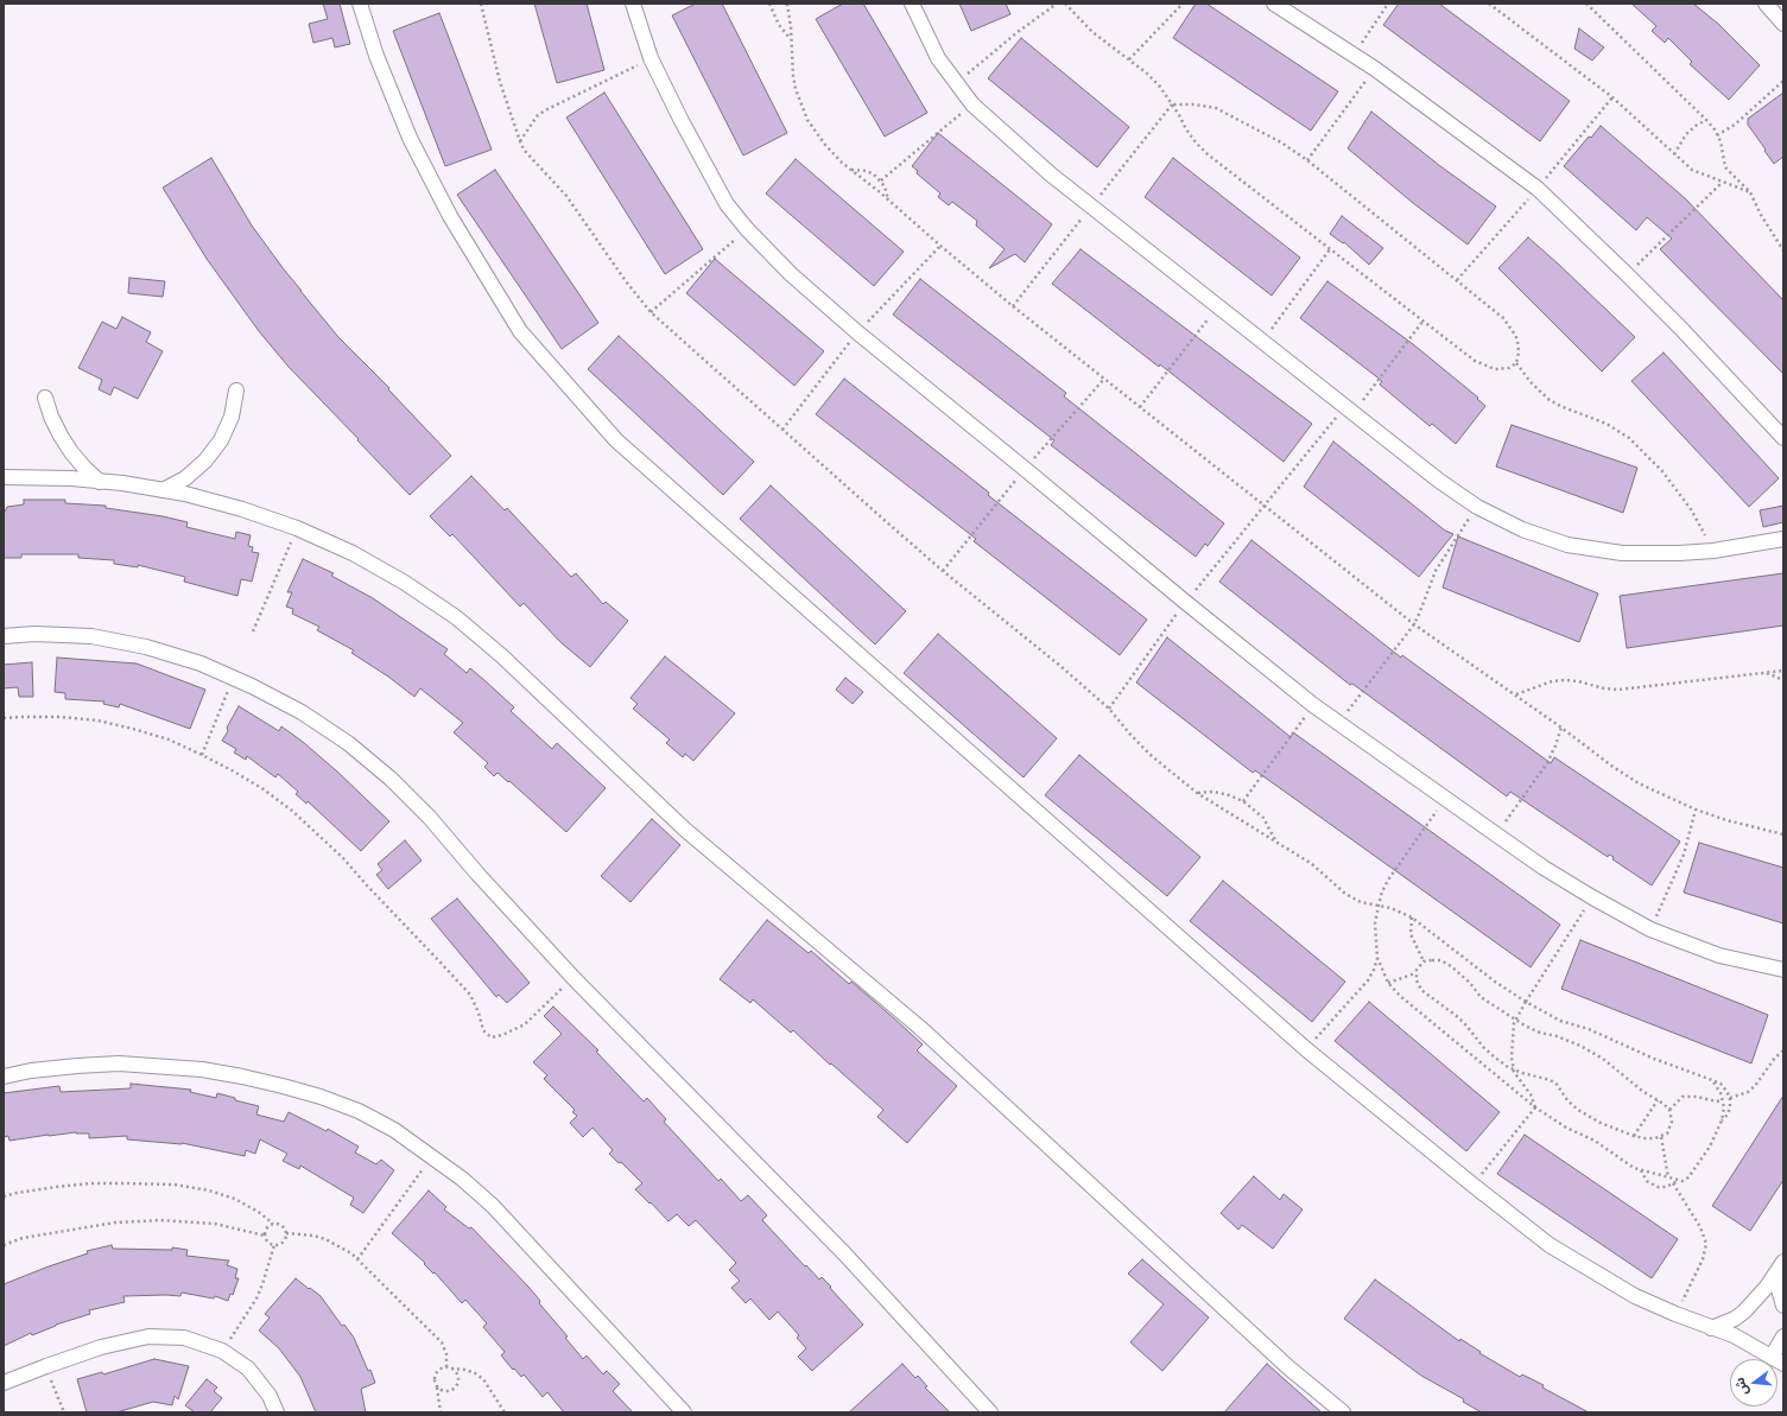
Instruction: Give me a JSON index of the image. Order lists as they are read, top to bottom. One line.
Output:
{"north":"left"}
